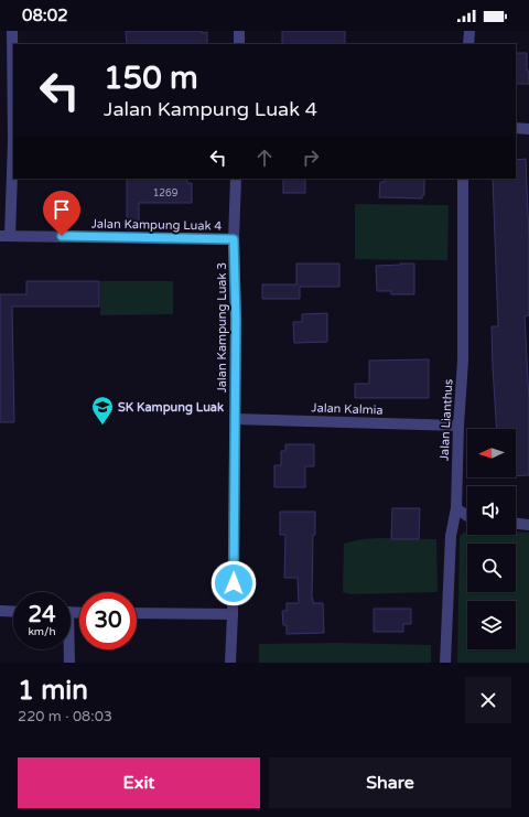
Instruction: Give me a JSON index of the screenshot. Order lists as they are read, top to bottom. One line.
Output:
{"streets":{"street":["Jalan Kampung Luak 4","Jalan Kampung Luak 3","Jalan Kalmia","Jalan Lianthus"]},"crossings":[["Jalan Kampung Luak 4","Jalan Kampung Luak 3"],["Jalan Kampung Luak 3","Jalan Kalmia"],["Jalan Kalmia","Jalan Lianthus"]],"places":{"school or university":["SK Kampung Luak"]},"house_numbers":["1269"],"north":"left","page":{"status":"08:02","turn":["150 m","Jalan Kampung Luak 4"],"speed":"24 km/h","limit":"30","heading":["1 min","220 m · 08:03"],"buttons":["Exit","Share"]}}
